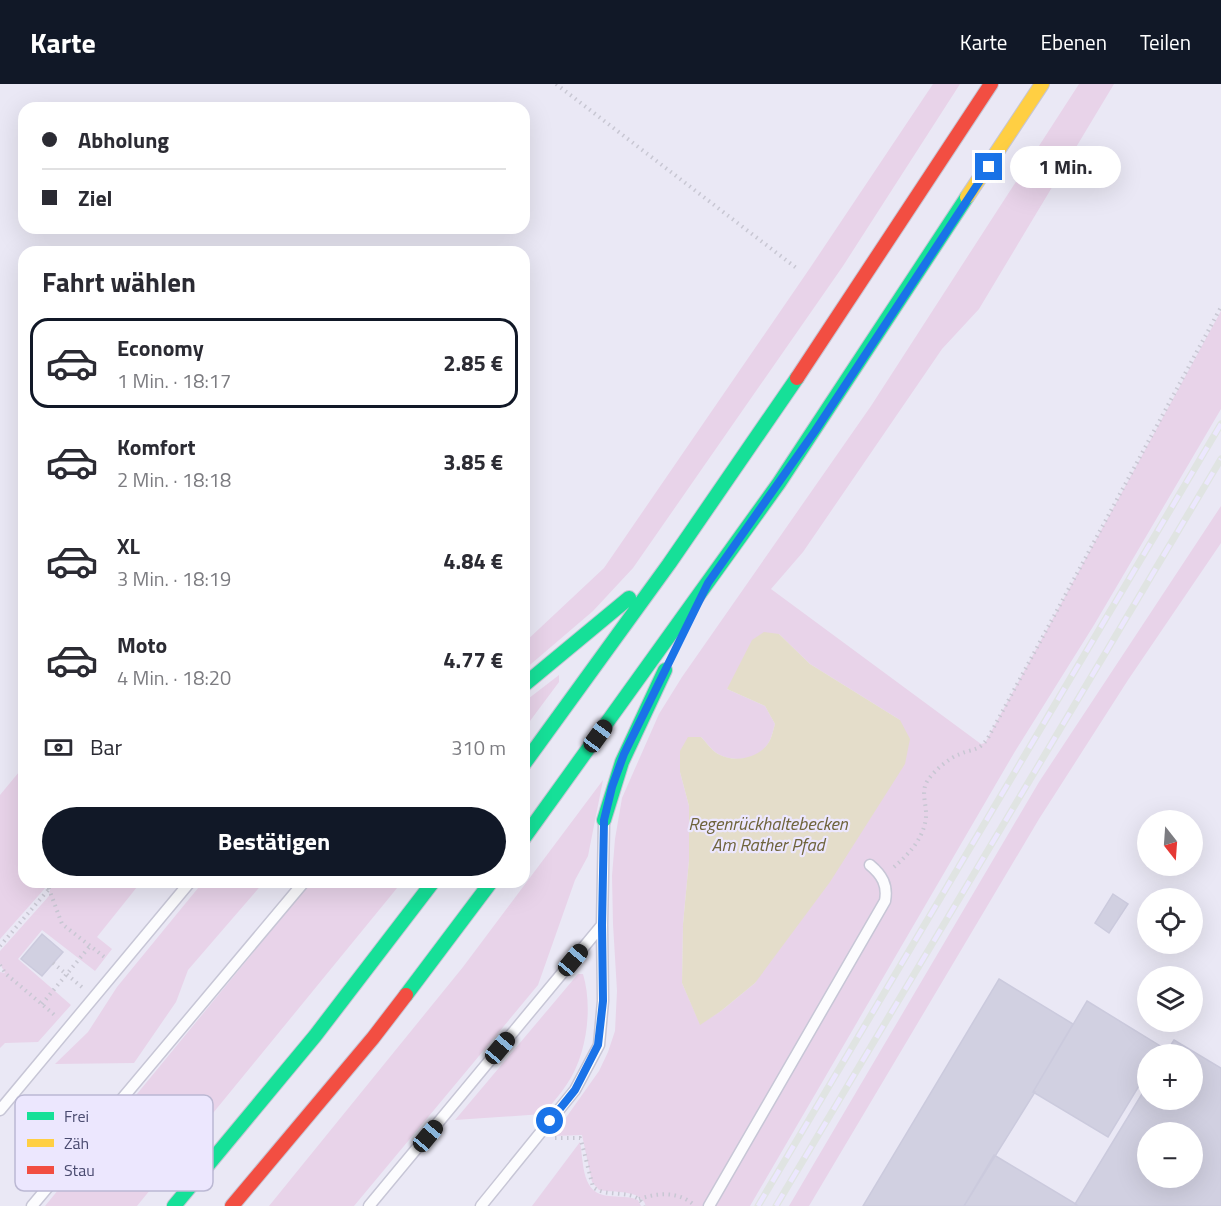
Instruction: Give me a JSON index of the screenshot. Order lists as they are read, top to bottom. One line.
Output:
{"water":["Regenrückhaltebecken Am Rather Pfad"],"legend":["Frei","Zäh","Stau"],"north":"bottom","page":{"header":"Karte","nav":["Karte","Ebenen","Teilen"],"banner":["Abholung","Ziel"],"bubble":"1 Min.","heading":"Fahrt wählen","list":[{"name":"Economy","note":"1 Min. · 18:17","value":"2.85 €"},{"name":"Komfort","note":"2 Min. · 18:18","value":"3.85 €"},{"name":"XL","note":"3 Min. · 18:19","value":"4.84 €"},{"name":"Moto","note":"4 Min. · 18:20","value":"4.77 €"}],"pay":["Bar","310 m"],"buttons":"Bestätigen","map_buttons":["+","−"]}}
